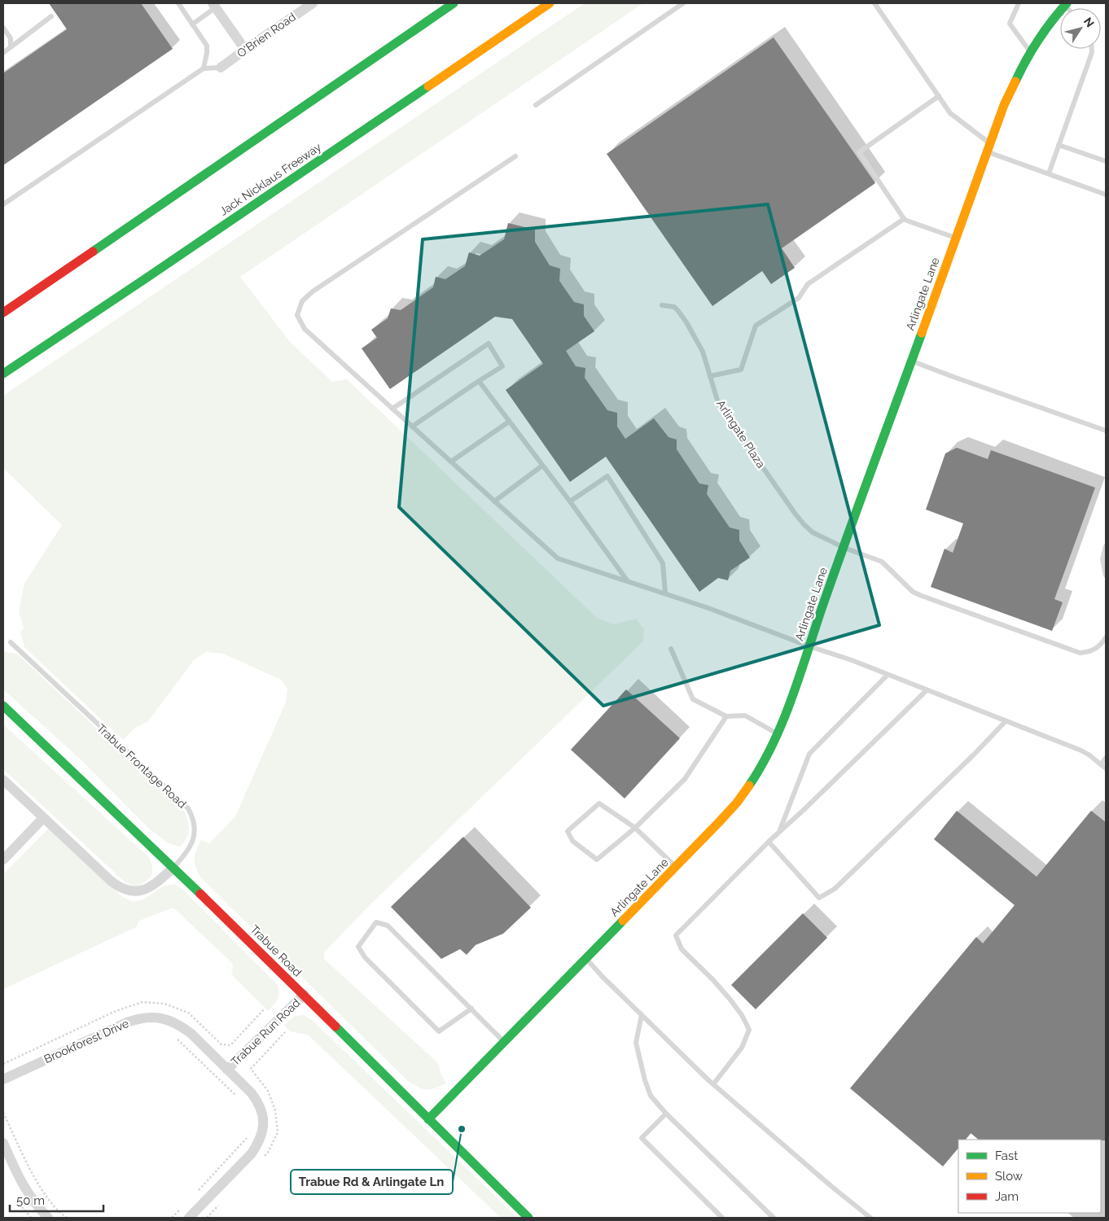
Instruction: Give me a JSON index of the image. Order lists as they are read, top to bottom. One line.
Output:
{"streets":{"main road":["Jack Nicklaus Freeway","Arlingate Lane","Trabue Road"],"street":["O'Brien Road","Trabue Frontage Road","Trabue Run Road","Brookforest Drive"],"lane":["Arlingate Plaza"]},"crossings":[["Arlingate Lane","Arlingate Plaza"],["Arlingate Lane","Trabue Road"],["Trabue Frontage Road","Trabue Road"],["Trabue Road","Trabue Run Road"],["Trabue Run Road","Brookforest Drive"]],"places":["Trabue Rd & Arlingate Ln"],"legend":["Fast","Slow","Jam"],"scale_bar":"50 m","north":"top right"}
